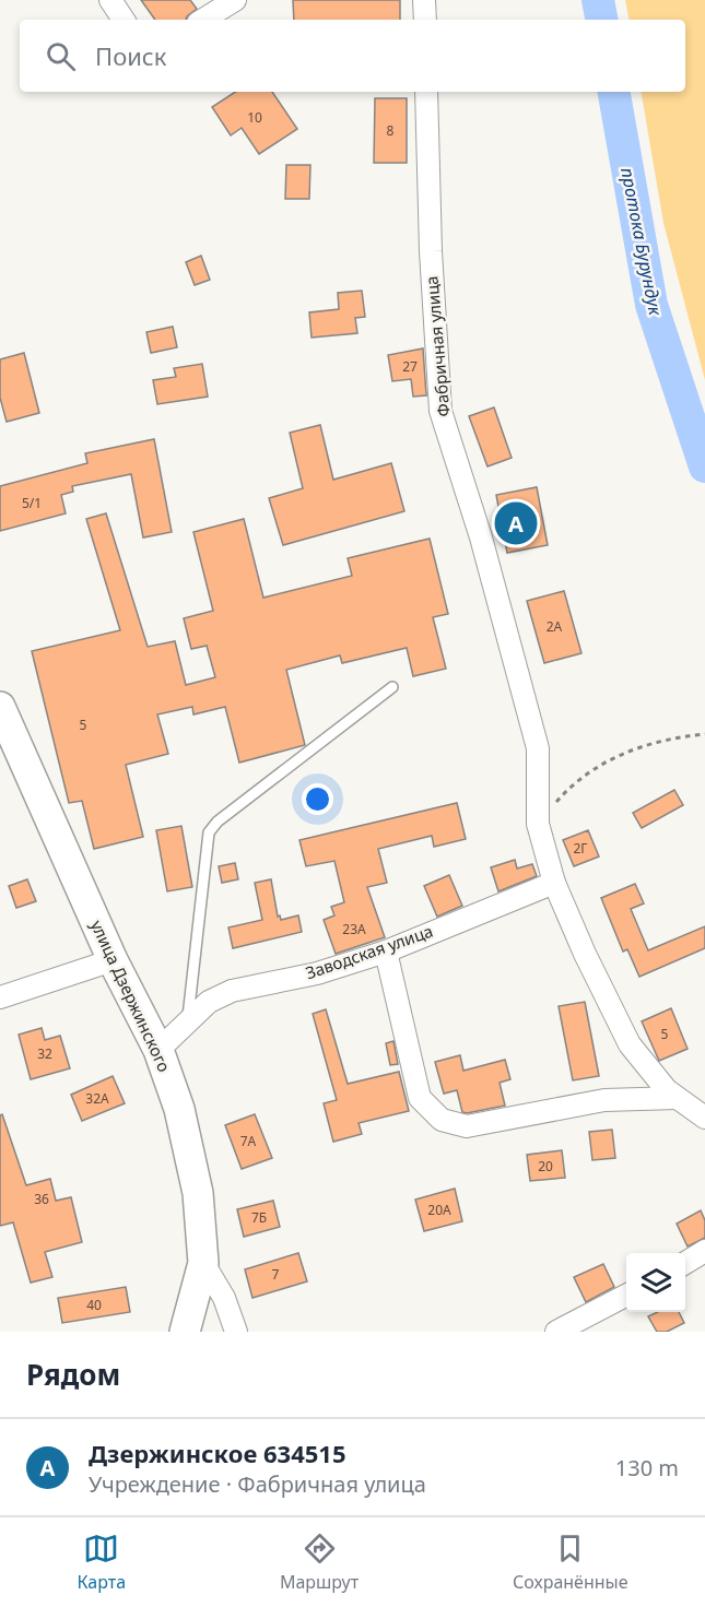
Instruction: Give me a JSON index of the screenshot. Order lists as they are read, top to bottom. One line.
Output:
{"streets":{"street":["Фабричная улица","Заводская улица","улица Дзержинского"]},"crossings":[["Заводская улица","улица Дзержинского"]],"water":["протока Бурундук"],"house_numbers":["10","8","27","5/1","2А","5","2Г","23А","5","32","32А","7А","20","36","20А","7Б","7","40"],"page":{"search":"Поиск","pins":"A","heading":"Рядом","list":[{"mark":"A","name":"Дзержинское 634515","note":"Учреждение · Фабричная улица","value":"130 m"}],"nav":["Карта","Маршрут","Сохранённые"]}}
